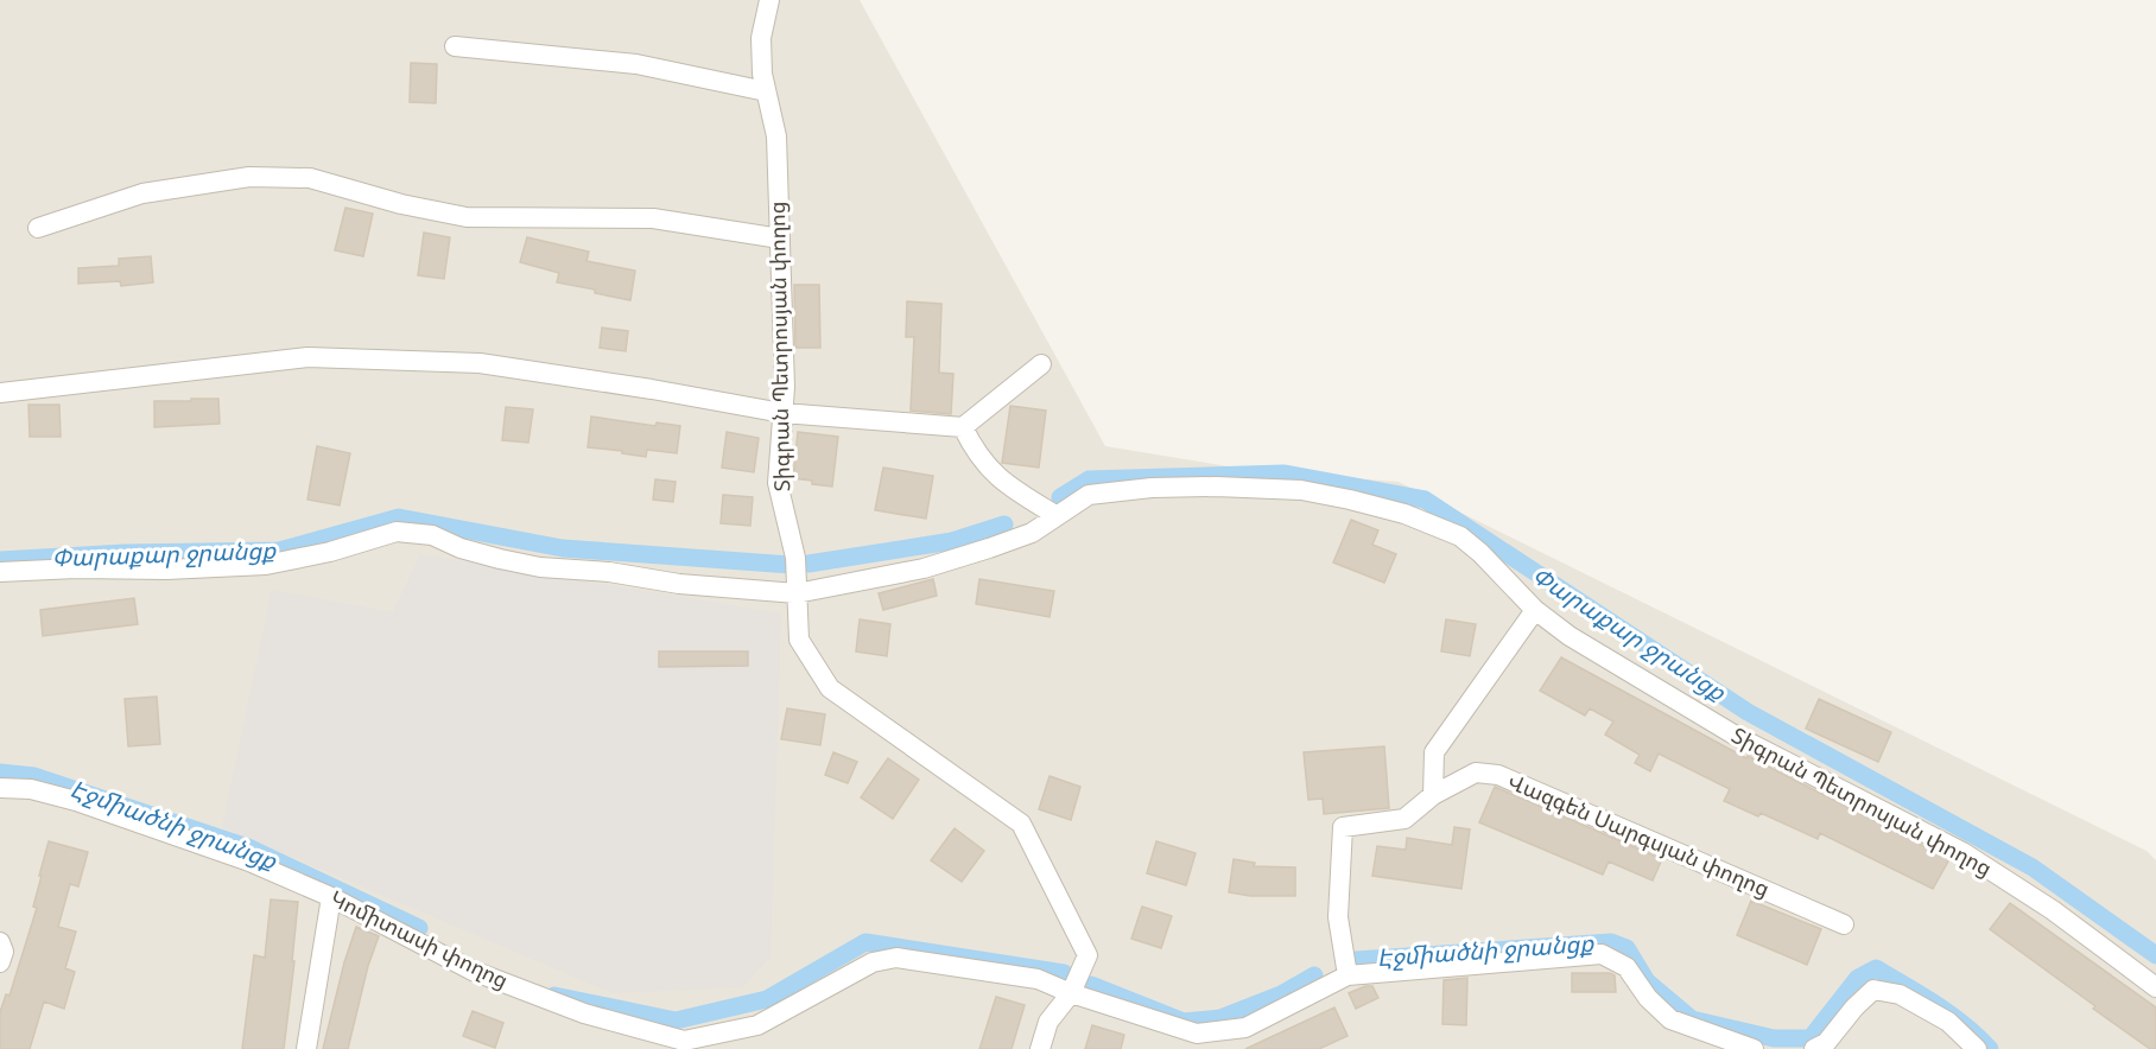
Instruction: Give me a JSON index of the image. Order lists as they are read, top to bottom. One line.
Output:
{"streets":{"street":["Տիգրան Պետրոսյան փողոց","Վազգեն Սարգսյան փողոց","Կոմիտասի փողոց"]},"crossings":[["Տիգրան Պետրոսյան փողոց","Կոմիտասի փողոց"],["Վազգեն Սարգսյան փողոց","Կոմիտասի փողոց"]],"water":["Փարաքար ջրանցք","Էջմիածնի ջրանցք"]}
